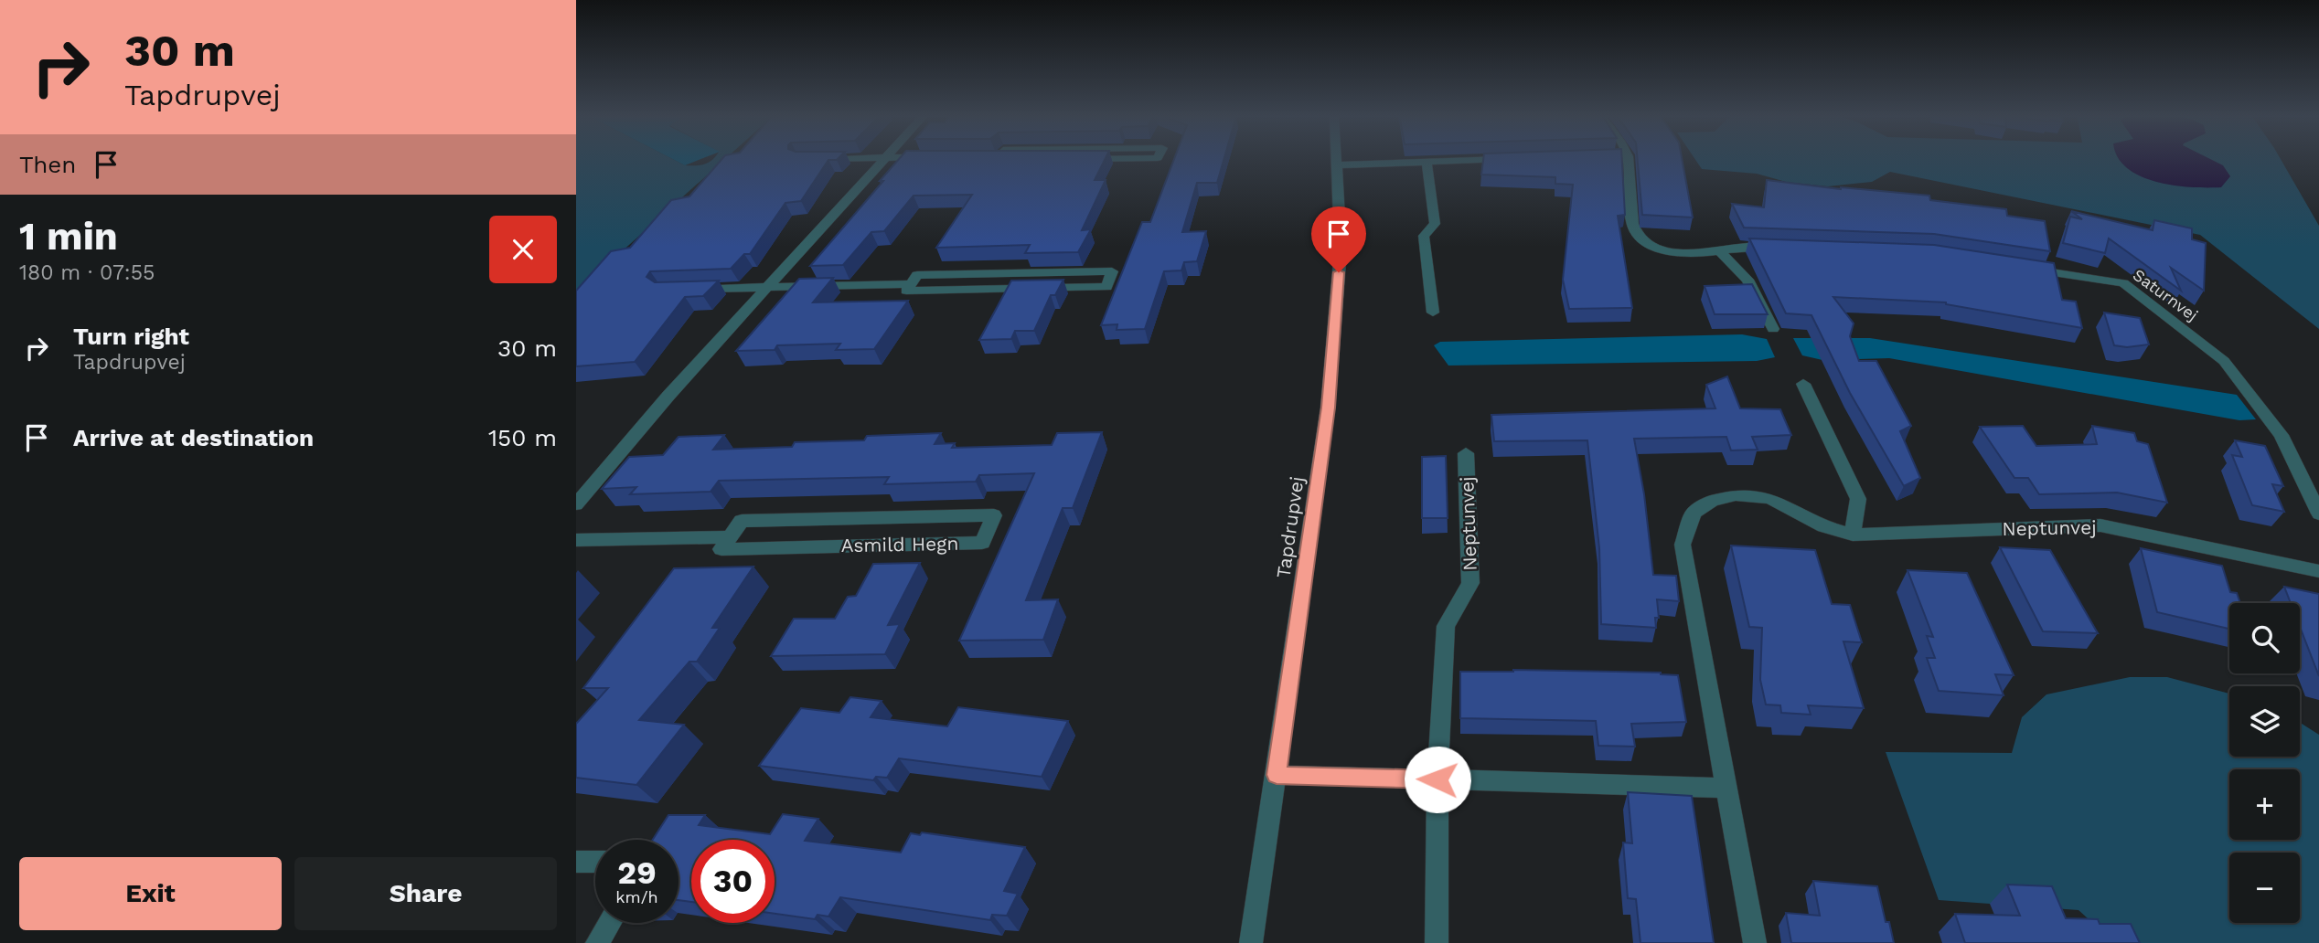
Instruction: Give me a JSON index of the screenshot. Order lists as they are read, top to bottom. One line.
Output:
{"streets":{"street":["Saturnvej","Neptunvej","Tapdrupvej","Asmild Hegn"]},"page":{"turn":["30 m","Tapdrupvej"],"then":"Then","heading":["1 min","180 m · 07:55"],"list":[{"name":"Turn right","note":"Tapdrupvej","value":"30 m"},{"name":"Arrive at destination","value":"150 m"}],"map_buttons":["+","−"],"speed":"29 km/h","limit":"30","buttons":["Exit","Share"]}}
